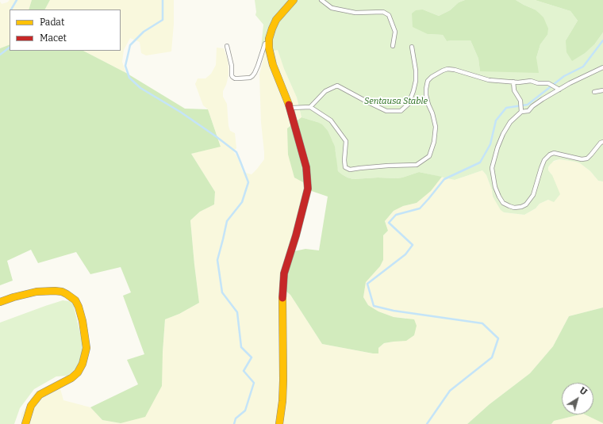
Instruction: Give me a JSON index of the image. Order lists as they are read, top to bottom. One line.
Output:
{"parks":["Sentausa Stable"],"legend":["Padat","Macet"],"north":"top right"}
